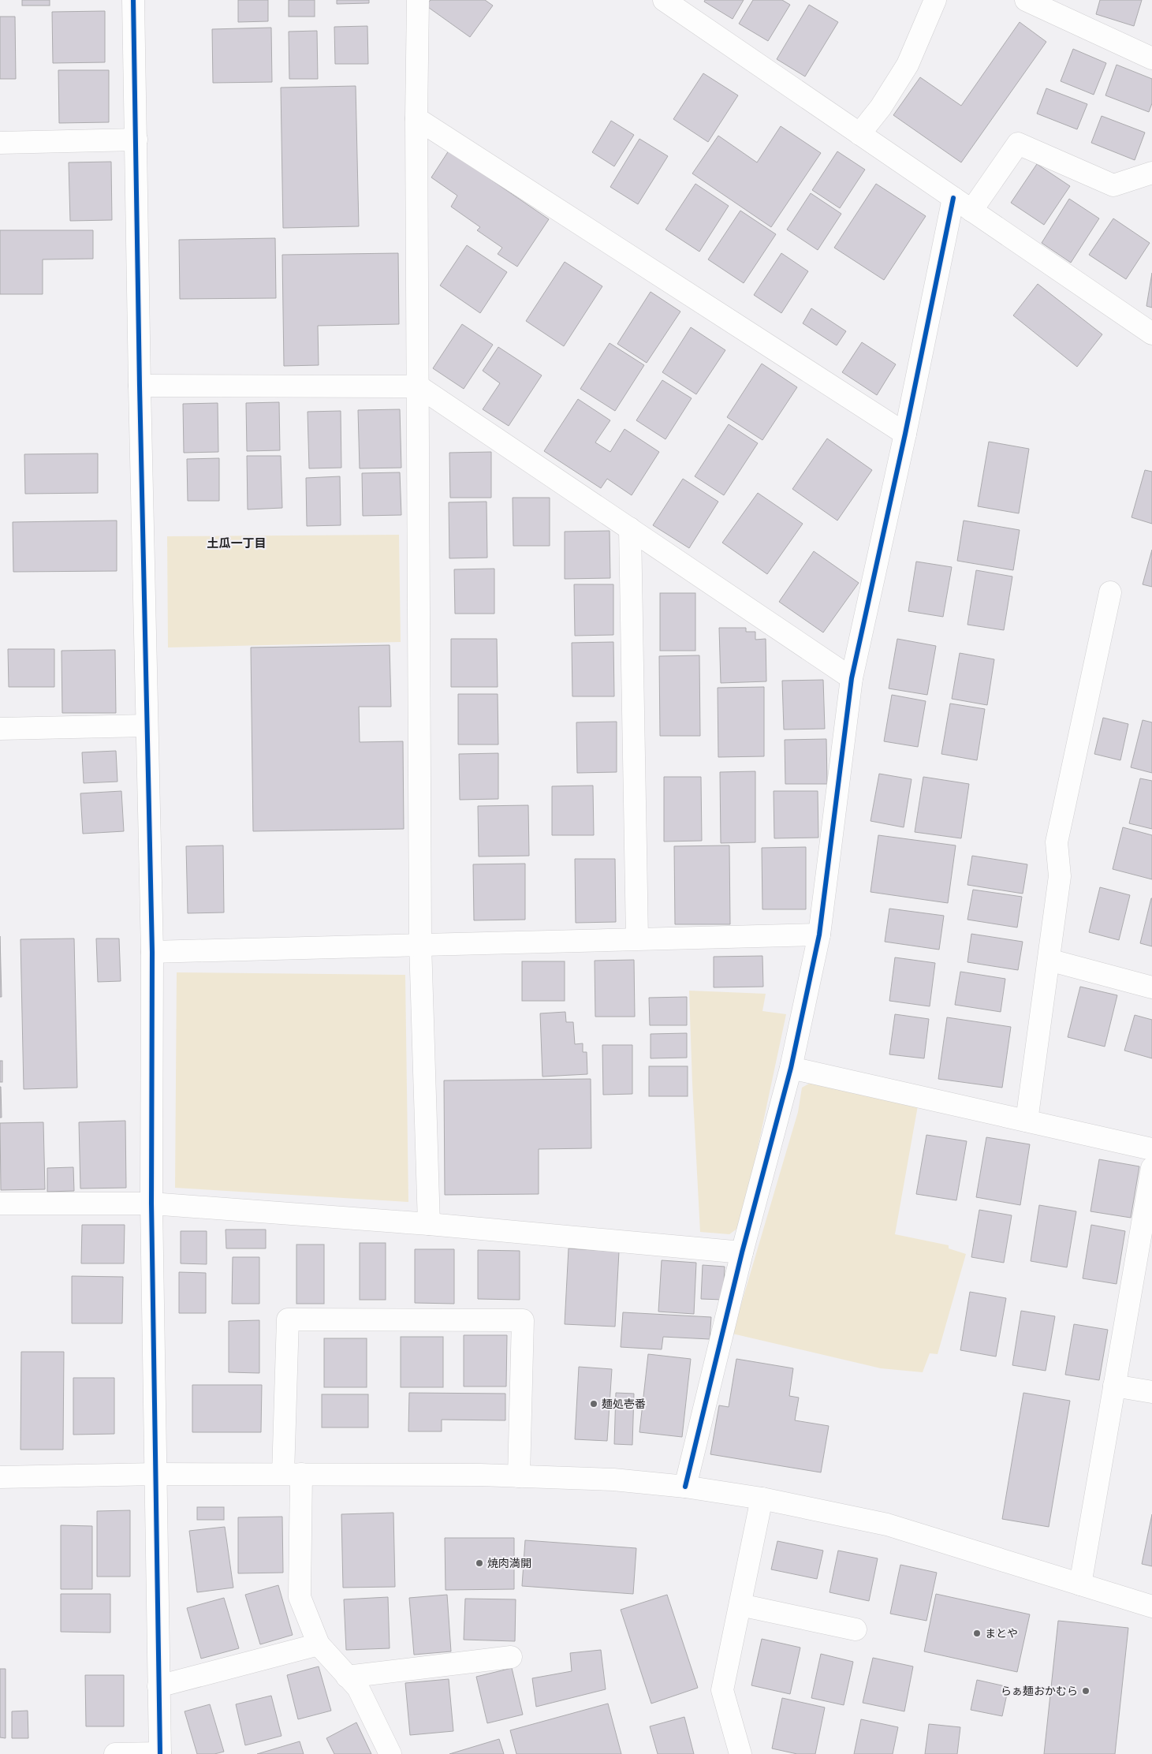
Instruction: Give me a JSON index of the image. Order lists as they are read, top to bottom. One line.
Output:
{"districts":["土瓜一丁目"],"places":["麺処壱番","焼肉満開","まとや","らぁ麺おかむら"]}
